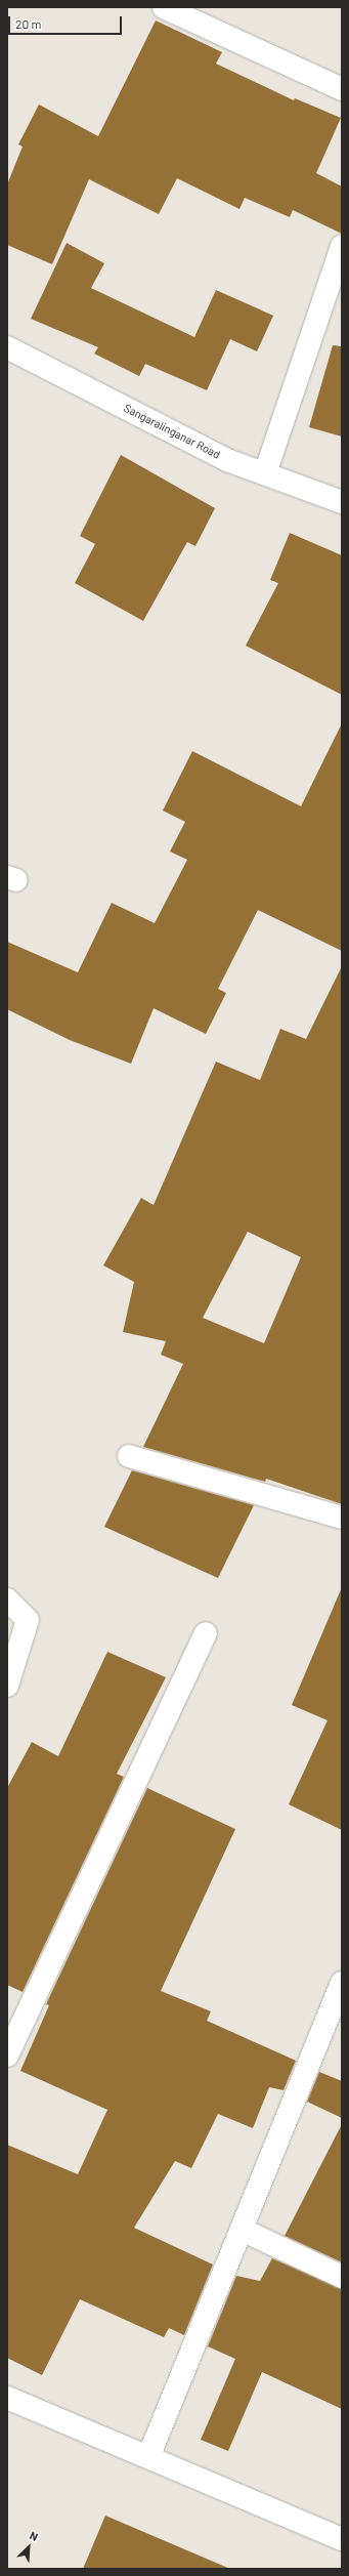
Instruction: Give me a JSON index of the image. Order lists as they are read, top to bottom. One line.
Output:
{"streets":{"street":["Sangaralinganar Road"]},"scale_bar":"20 m","north":"top right"}
